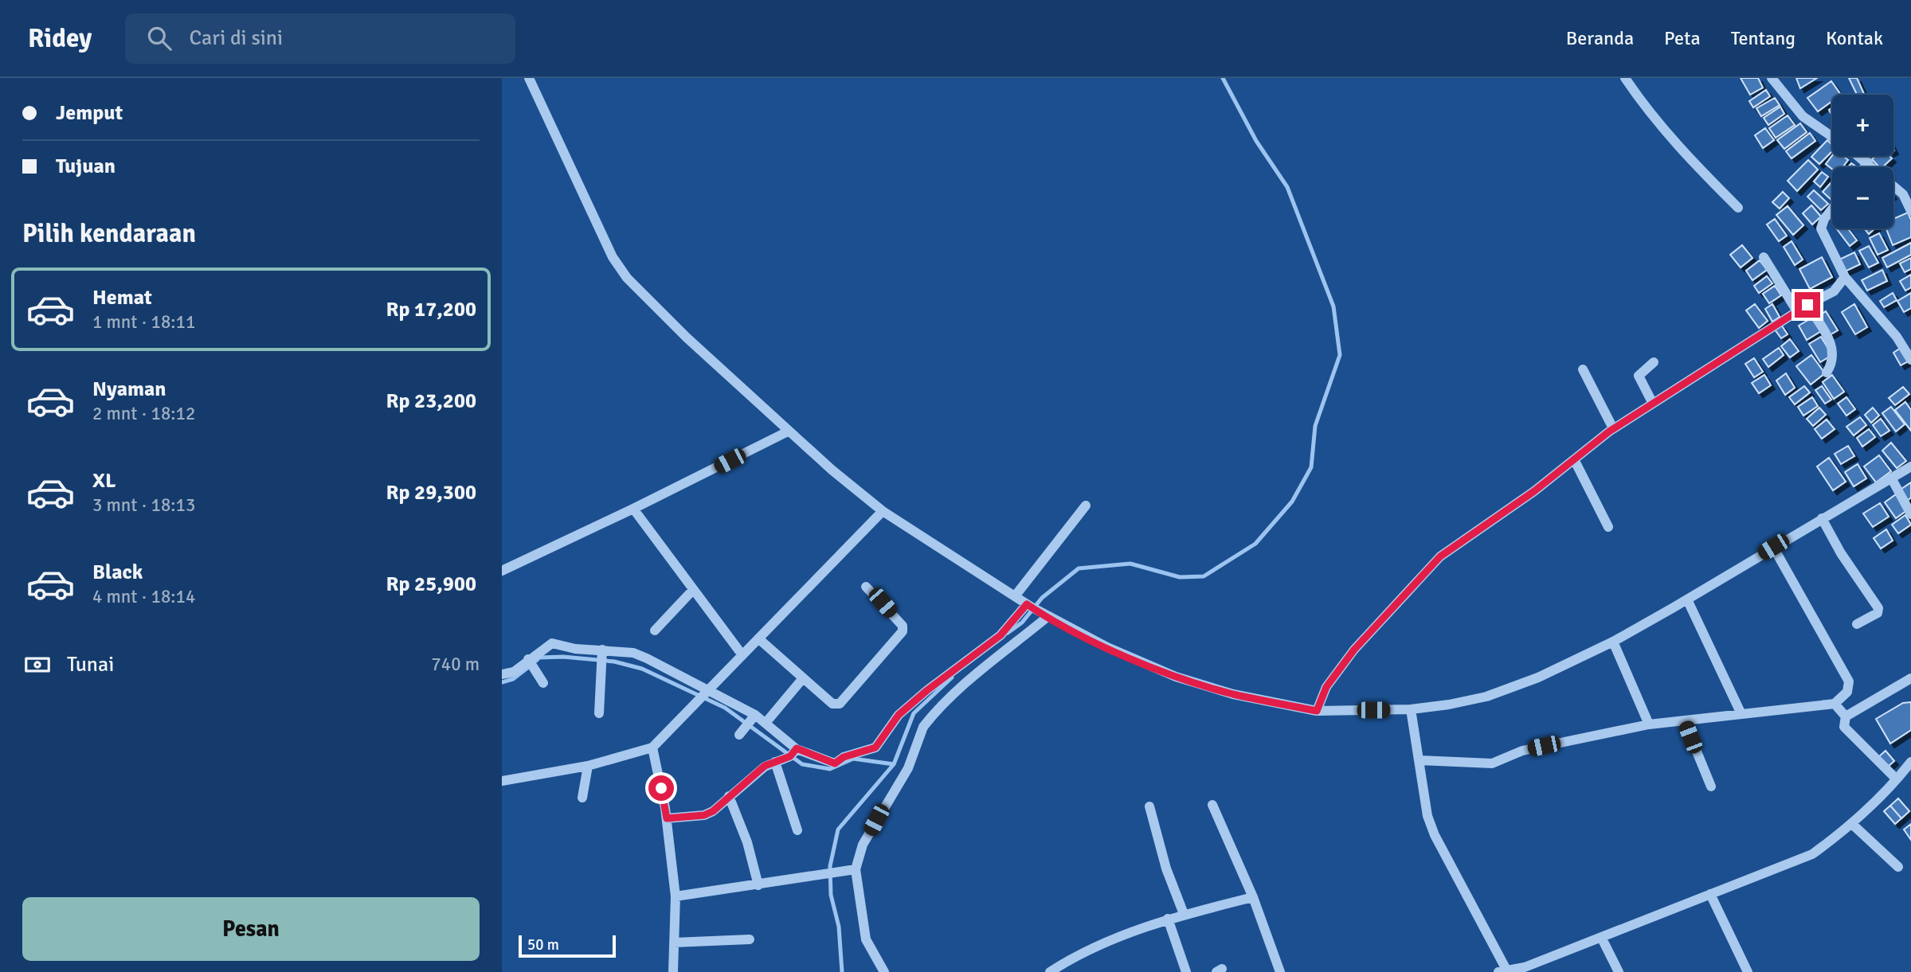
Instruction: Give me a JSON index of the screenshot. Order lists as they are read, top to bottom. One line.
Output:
{"scale_bar":"50 m","page":{"header":"Ridey","search":"Cari di sini","nav":["Beranda","Peta","Tentang","Kontak"],"banner":["Jemput","Tujuan"],"map_buttons":["+","−"],"heading":"Pilih kendaraan","list":[{"name":"Hemat","note":"1 mnt · 18:11","value":"Rp 17,200"},{"name":"Nyaman","note":"2 mnt · 18:12","value":"Rp 23,200"},{"name":"XL","note":"3 mnt · 18:13","value":"Rp 29,300"},{"name":"Black","note":"4 mnt · 18:14","value":"Rp 25,900"}],"pay":["Tunai","740 m"],"buttons":"Pesan","scale":"50 m"}}
